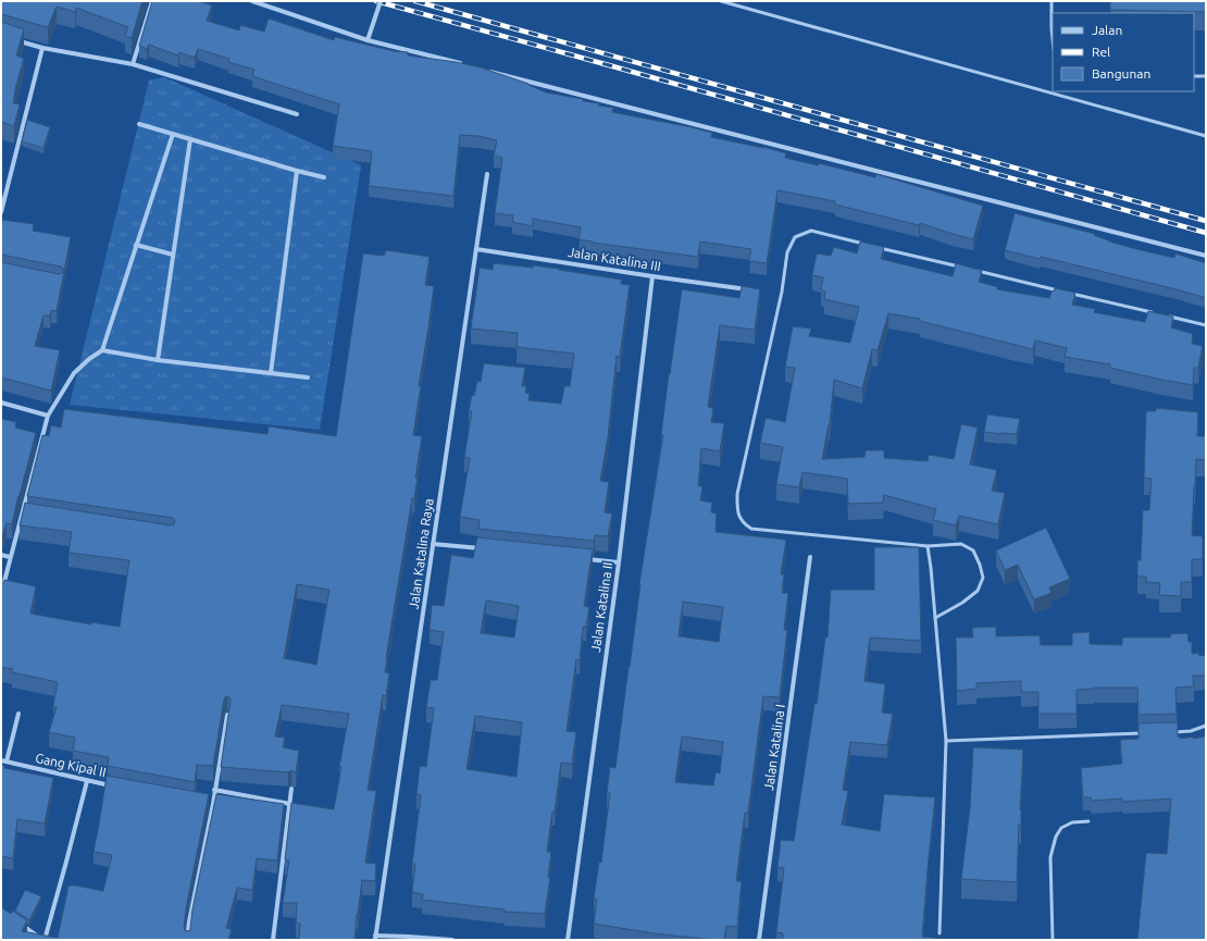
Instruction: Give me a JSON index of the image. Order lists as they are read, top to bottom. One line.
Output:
{"streets":{"street":["Jalan Katalina III","Jalan Katalina Raya","Jalan Katalina II","Jalan Katalina I","Gang Kipal II"]},"crossings":[["Jalan Katalina III","Jalan Katalina Raya"],["Jalan Katalina III","Jalan Katalina II"]],"legend":["Jalan","Rel","Bangunan"]}
